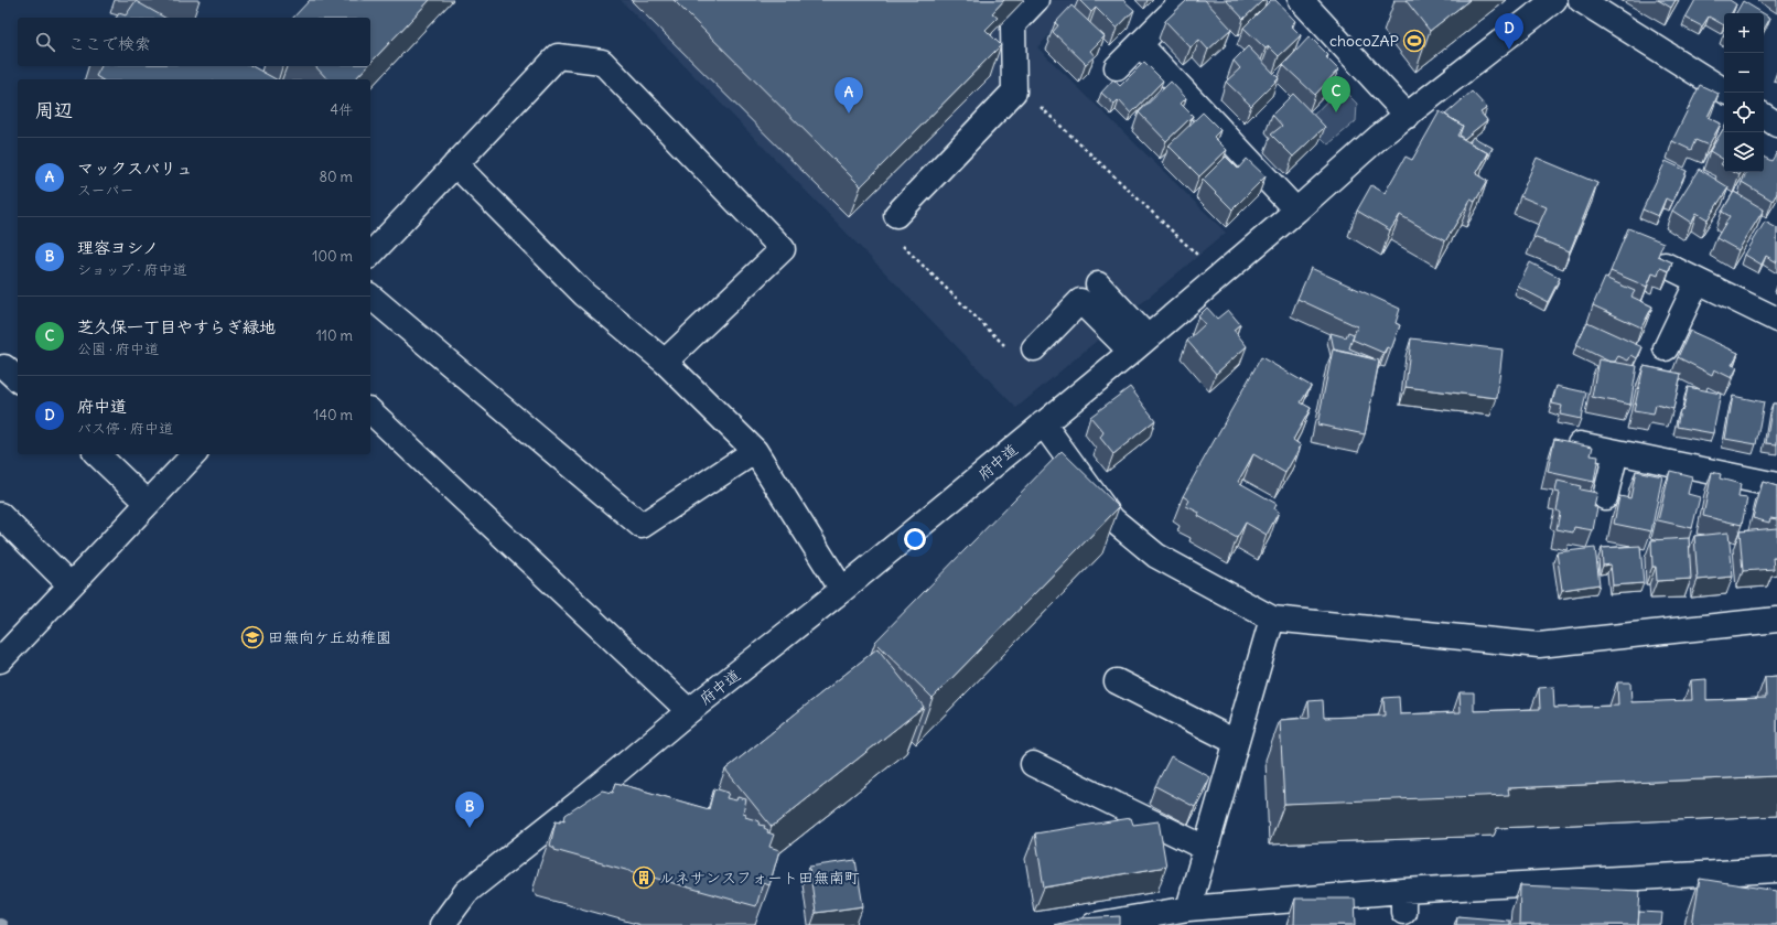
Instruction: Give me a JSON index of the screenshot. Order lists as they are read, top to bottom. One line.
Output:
{"streets":{"street":["府中道"]},"places":{"sports":["chocoZAP"],"school or university":["田無向ケ丘幼稚園"],"building":["ルネサンスフォート田無南町"]},"page":{"map_buttons":["+","−"],"pins":["D","C","A","B"],"search":"ここで検索","heading":["周辺","4件"],"list":[{"mark":"A","name":"マックスバリュ","note":"スーパー","value":"80 m"},{"mark":"B","name":"理容ヨシノ","note":"ショップ · 府中道","value":"100 m"},{"mark":"C","name":"芝久保一丁目やすらぎ緑地","note":"公園 · 府中道","value":"110 m"},{"mark":"D","name":"府中道","note":"バス停 · 府中道","value":"140 m"}]}}
